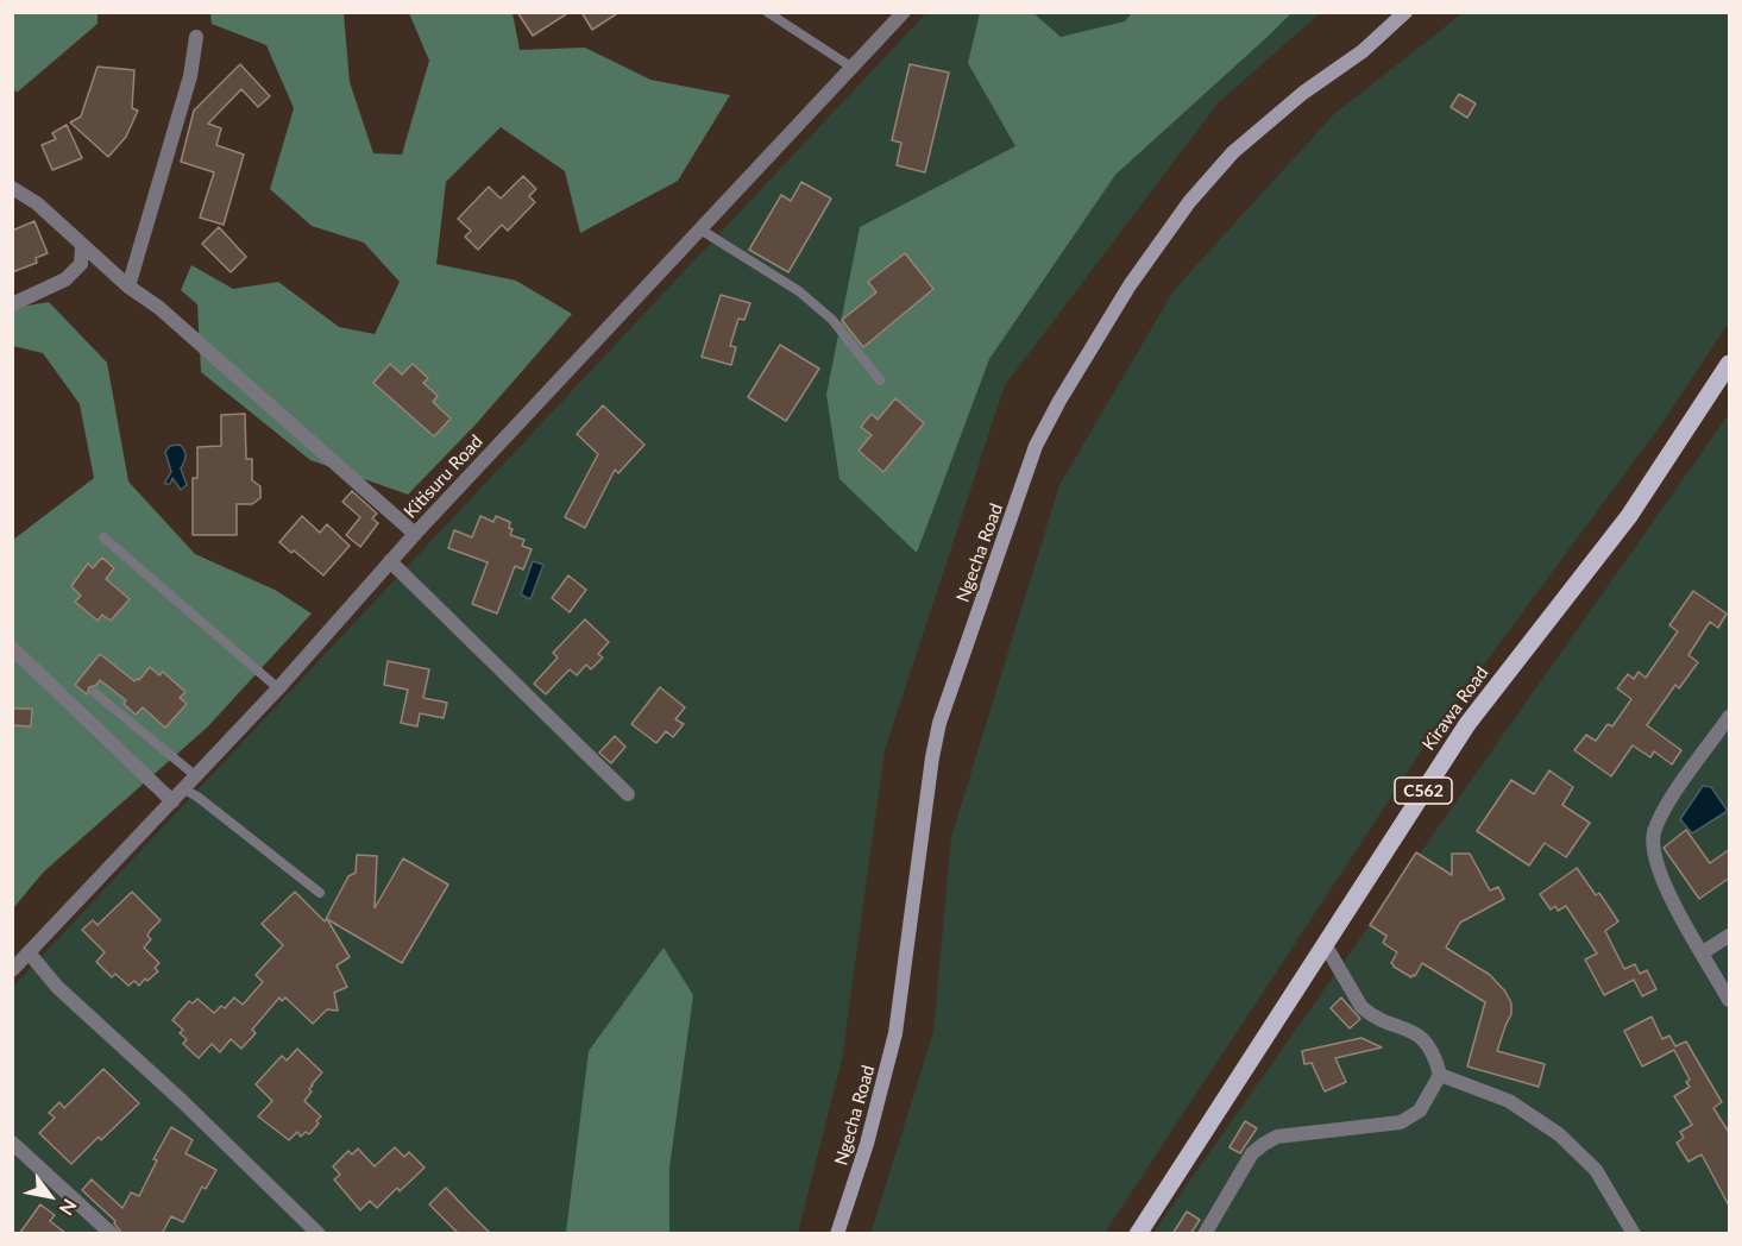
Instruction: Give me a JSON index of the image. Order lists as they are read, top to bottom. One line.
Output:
{"streets":{"main road":["Ngecha Road","Kirawa Road","C562"],"street":["Kitisuru Road"]},"north":"bottom right"}
